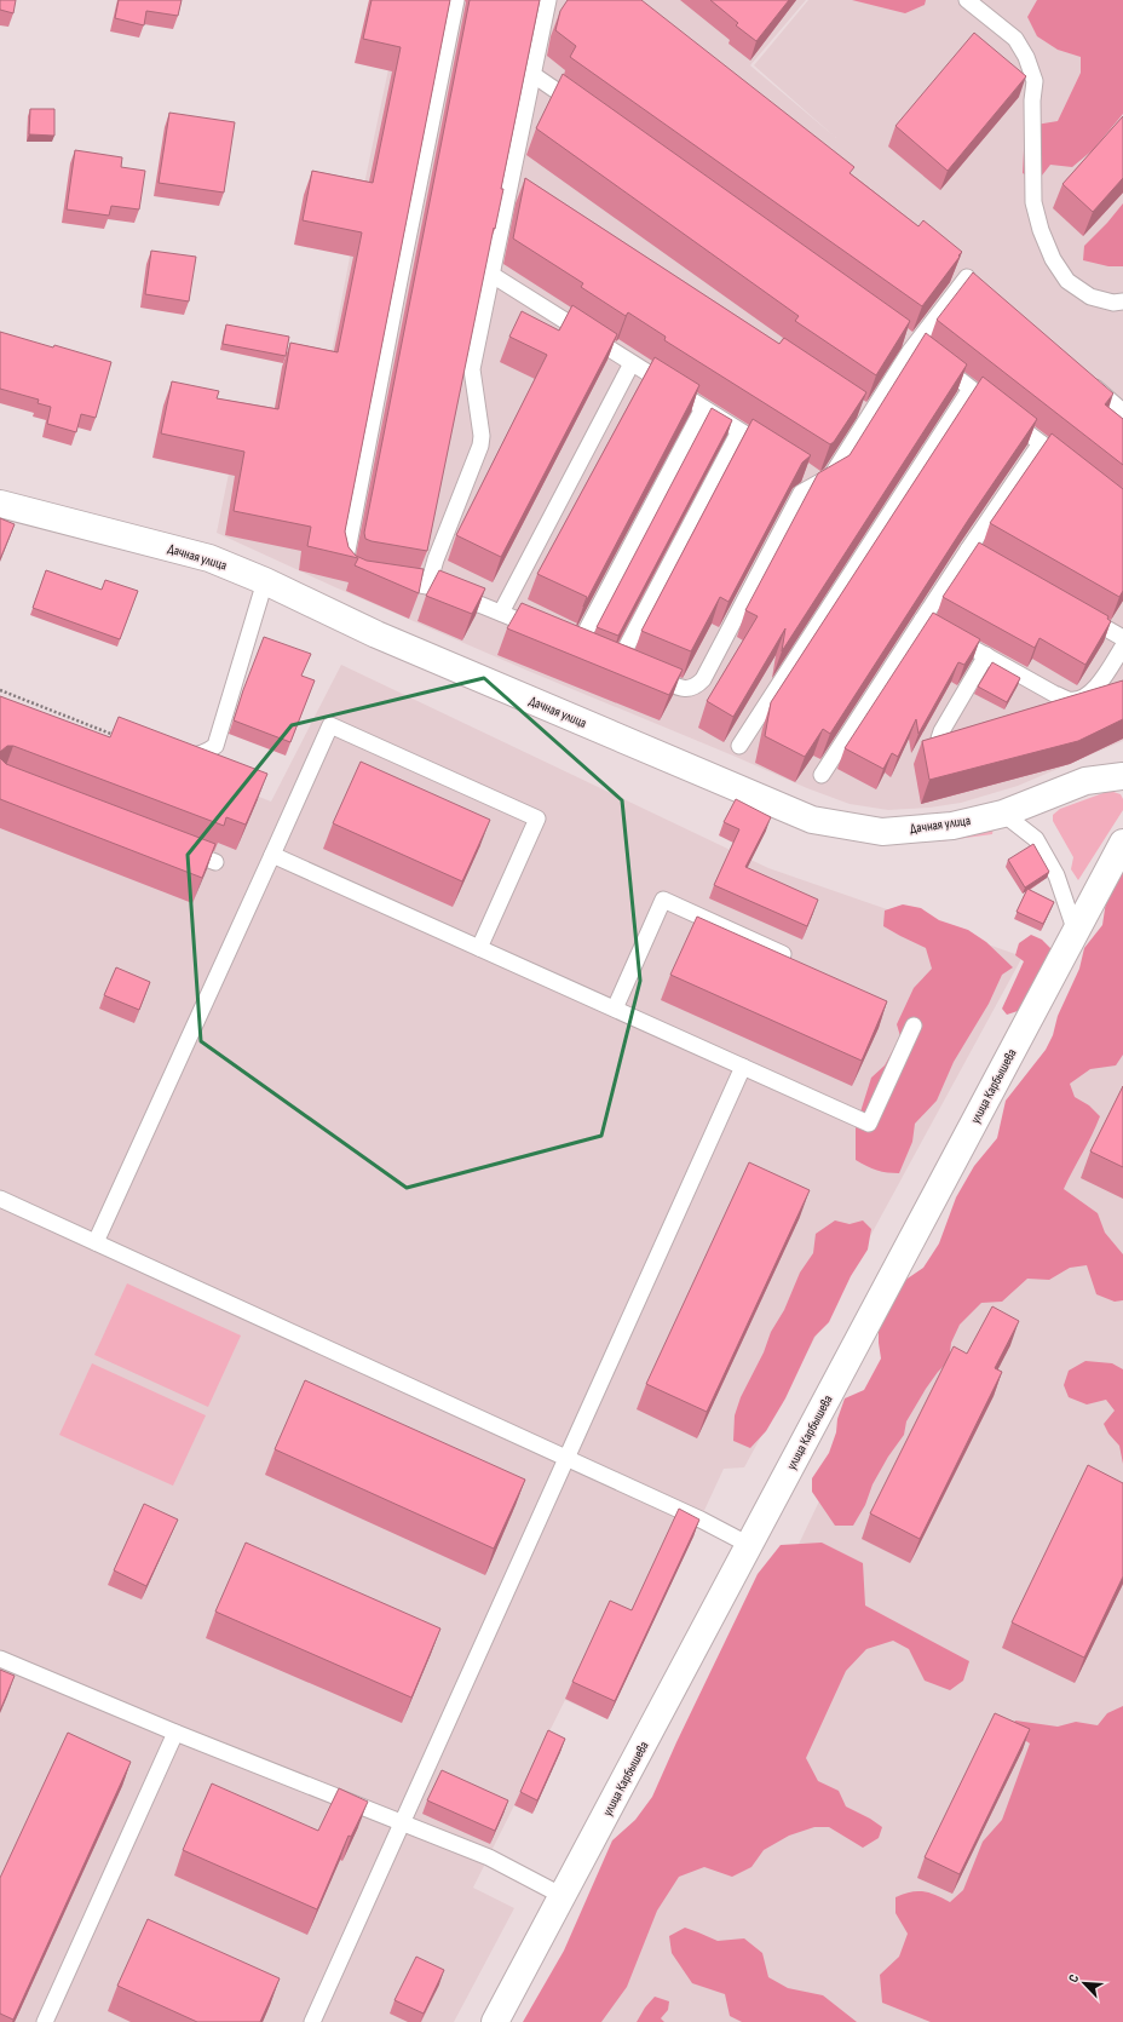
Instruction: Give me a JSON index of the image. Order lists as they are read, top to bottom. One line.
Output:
{"streets":{"street":["Дачная улица","улица Карбышева"]},"north":"top left"}
